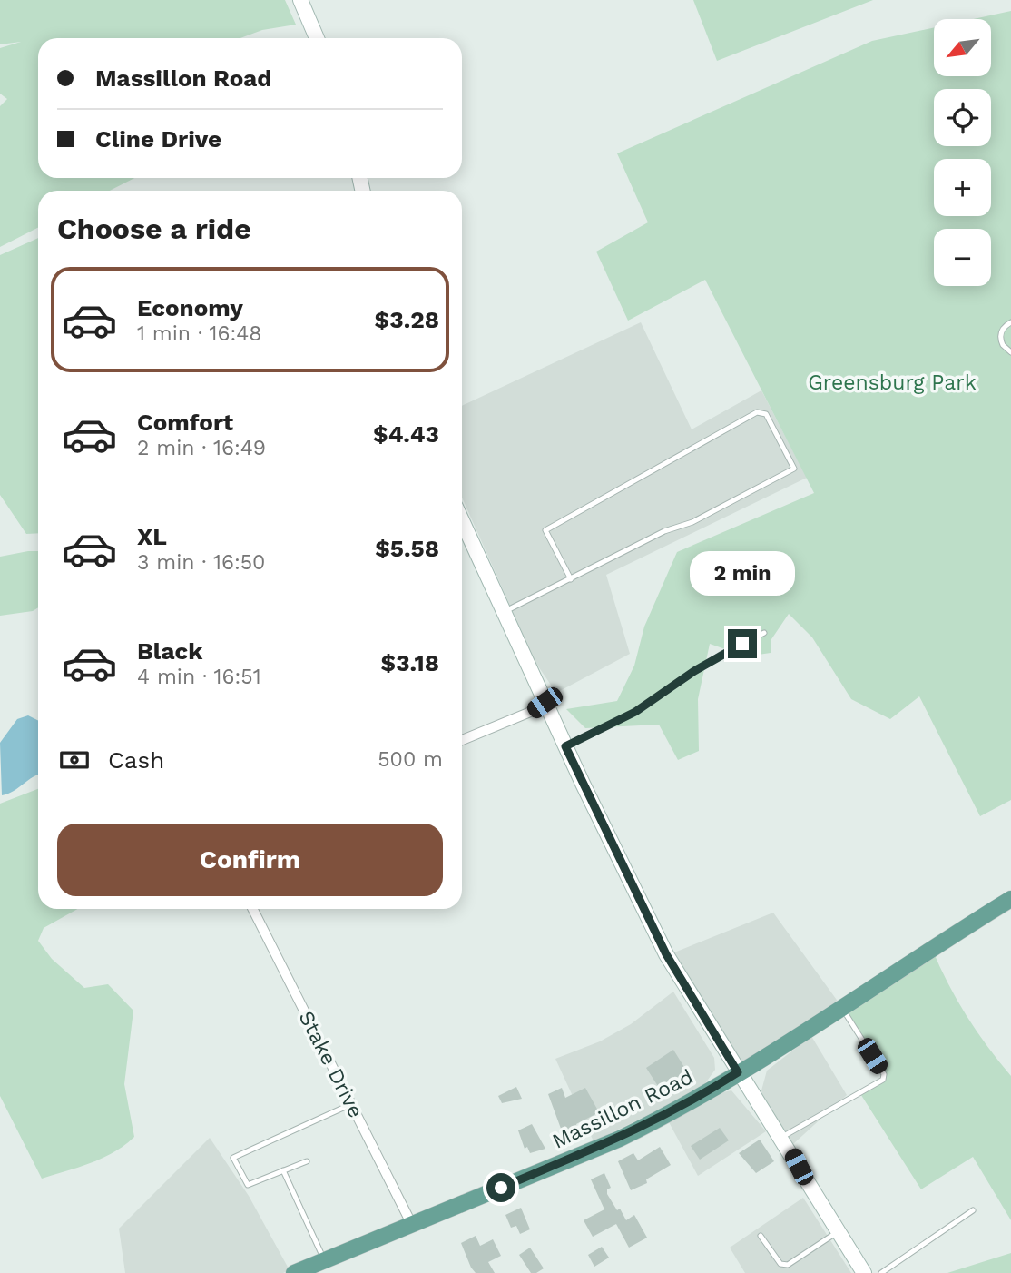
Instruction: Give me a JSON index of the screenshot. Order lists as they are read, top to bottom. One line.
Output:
{"streets":{"main road":["Massillon Road"],"street":["Stake Drive"]},"crossings":[["Stake Drive","Massillon Road"]],"parks":["Greensburg Park"],"north":"bottom left","page":{"map_buttons":["+","−"],"banner":["Massillon Road","Cline Drive"],"heading":"Choose a ride","list":[{"name":"Economy","note":"1 min · 16:48","value":"$3.28"},{"name":"Comfort","note":"2 min · 16:49","value":"$4.43"},{"name":"XL","note":"3 min · 16:50","value":"$5.58"},{"name":"Black","note":"4 min · 16:51","value":"$3.18"}],"bubble":"2 min","pay":["Cash","500 m"],"buttons":"Confirm"}}
